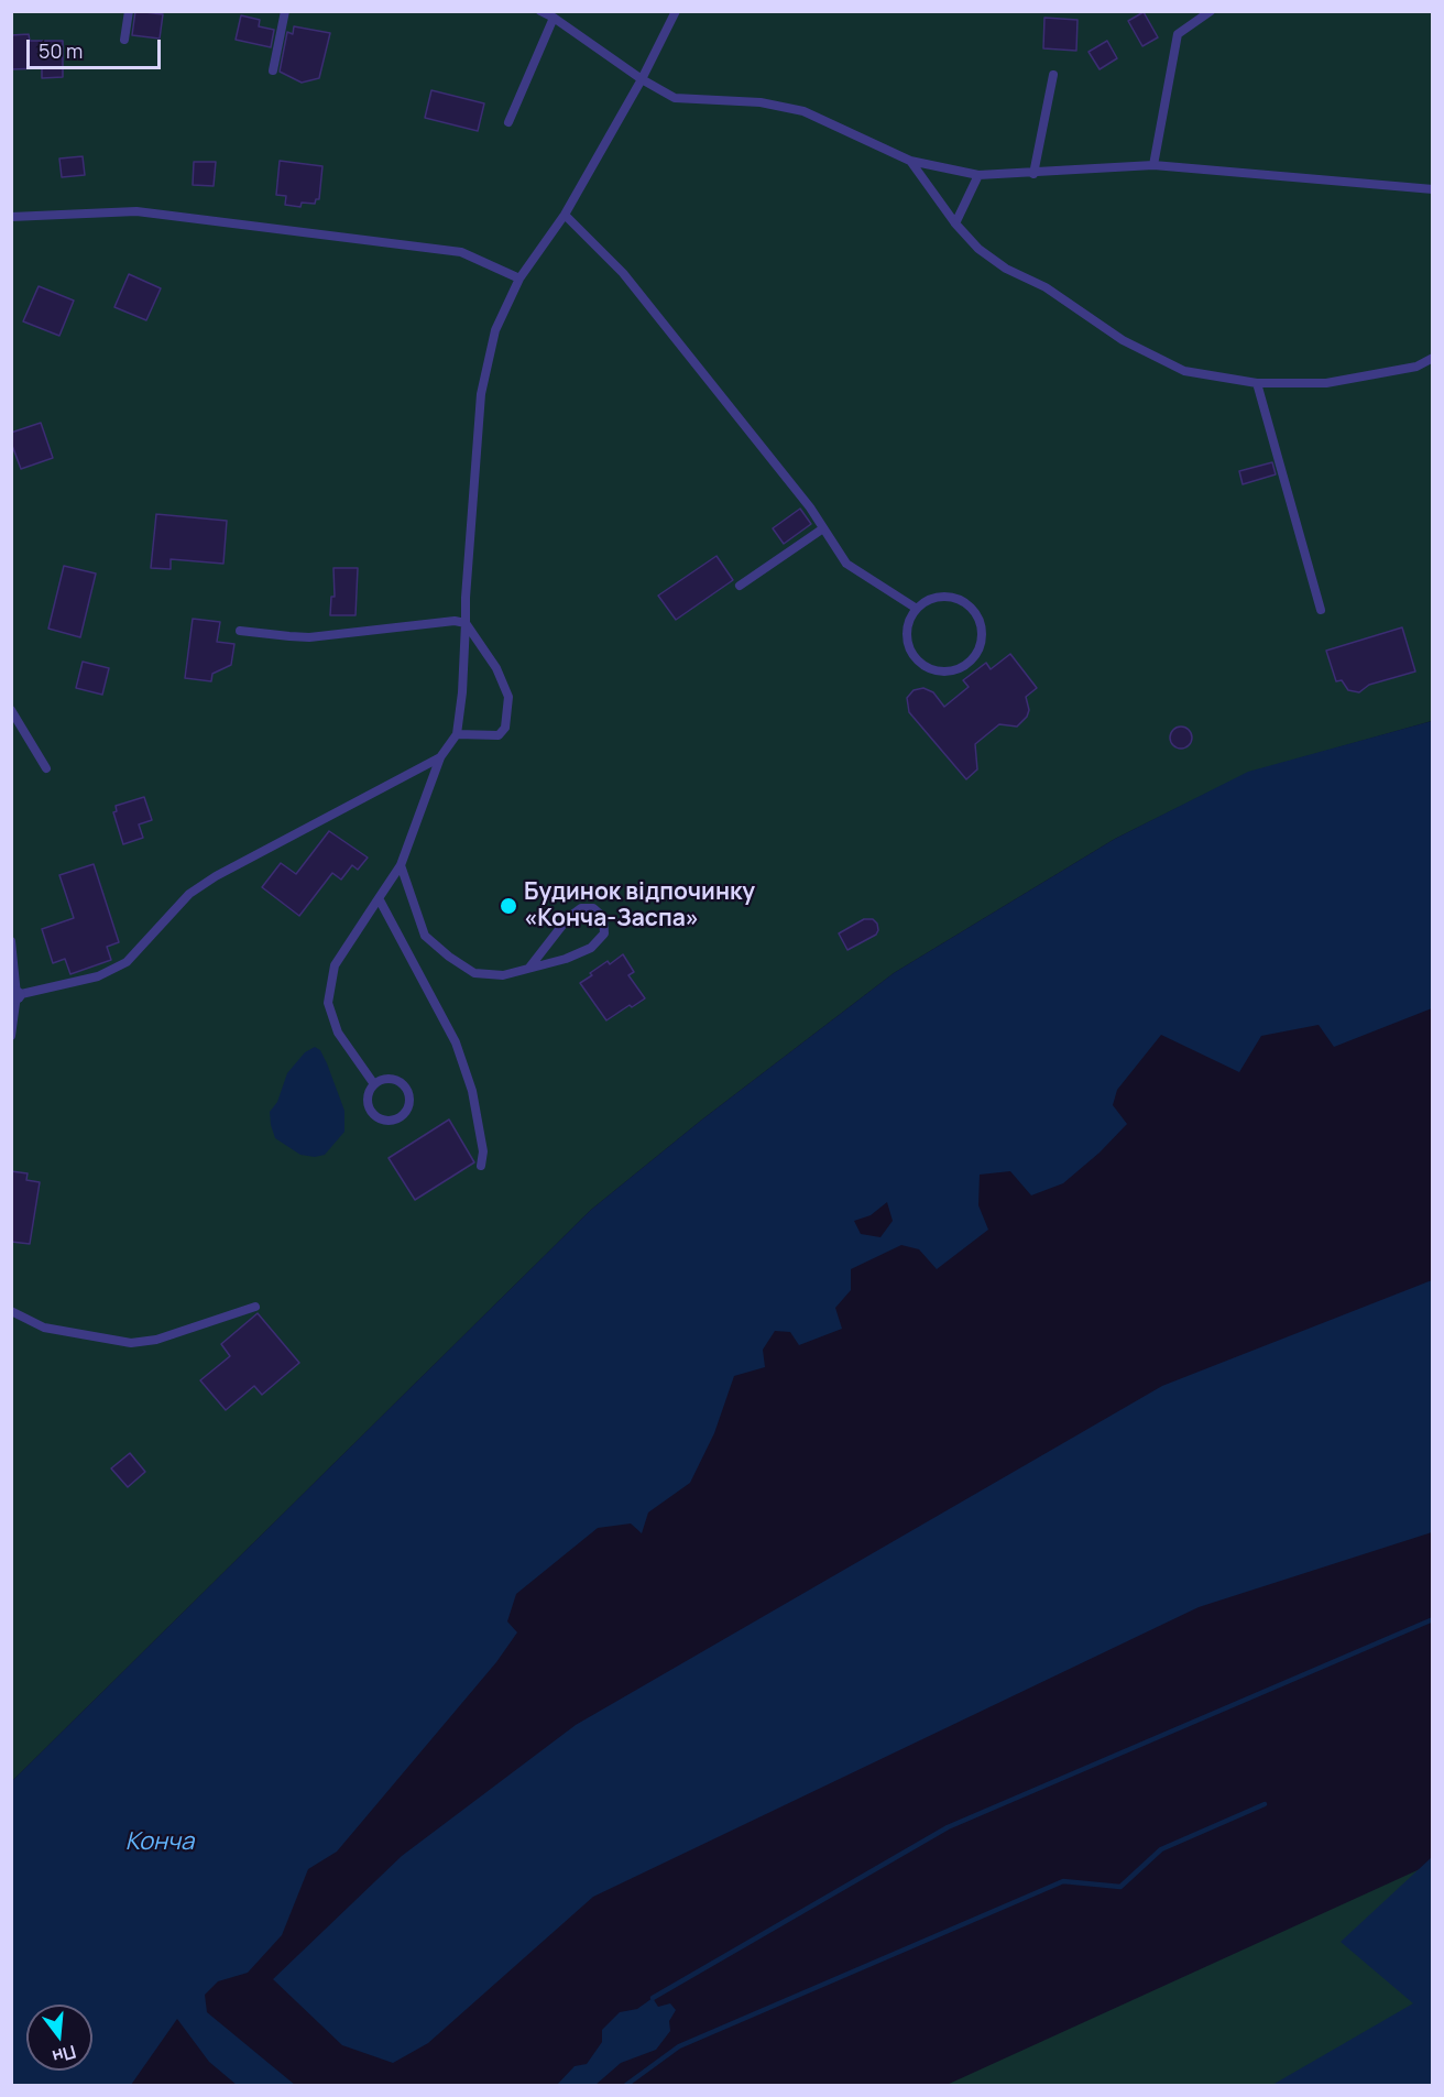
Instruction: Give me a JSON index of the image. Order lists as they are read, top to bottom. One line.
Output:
{"water":["Конча"],"places":["Будинок відпочинку «Конча-Заспа»"],"scale_bar":"50 m","north":"bottom"}
